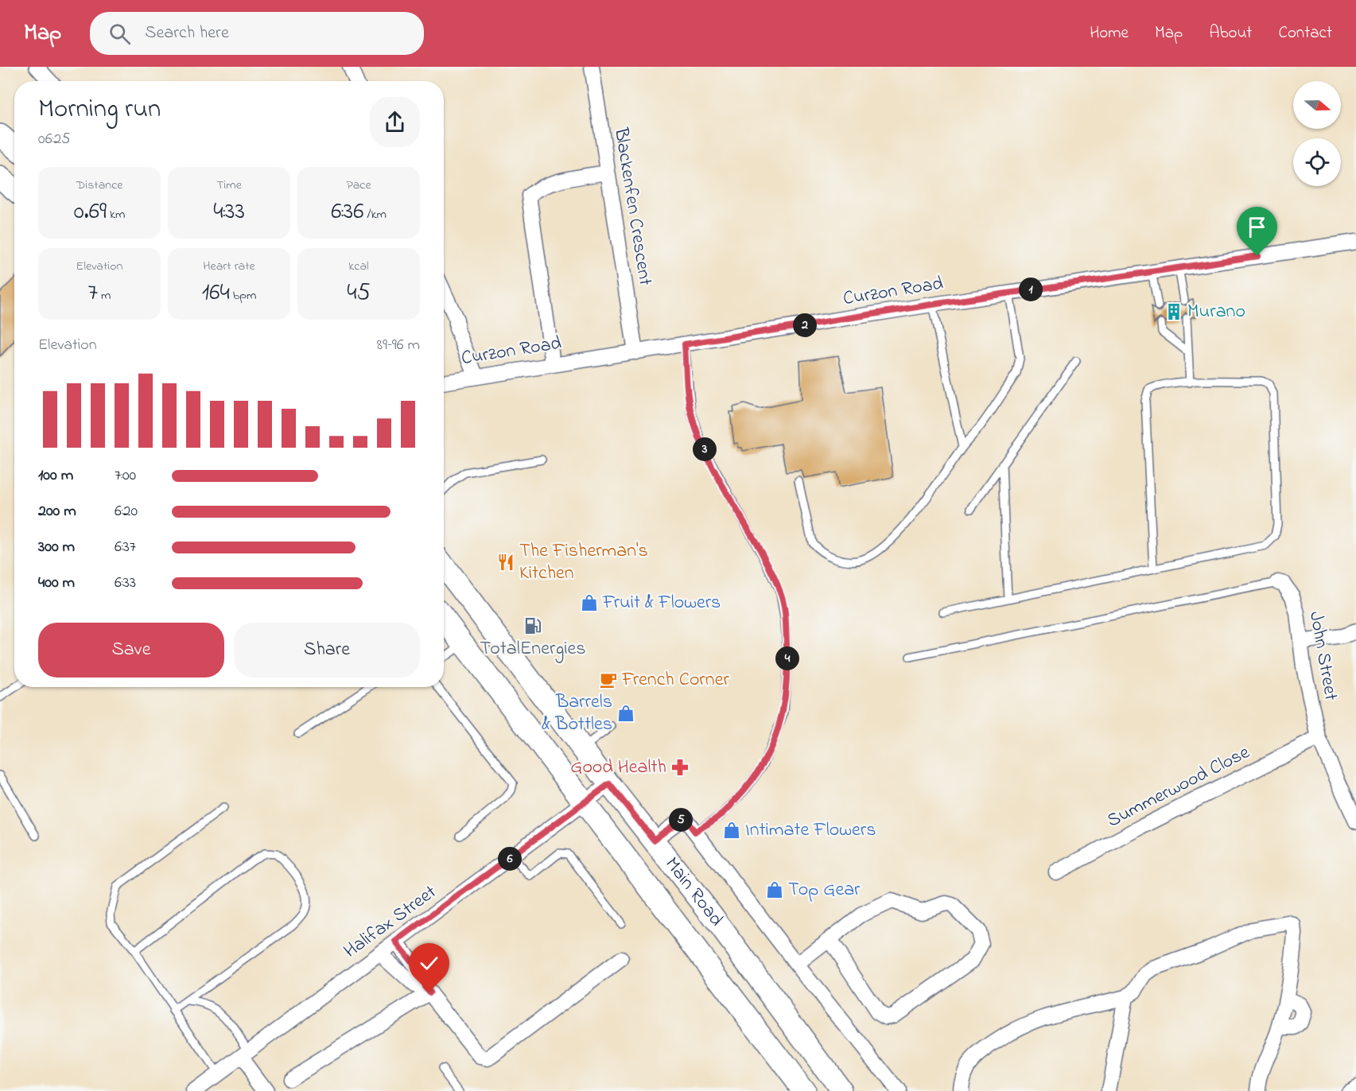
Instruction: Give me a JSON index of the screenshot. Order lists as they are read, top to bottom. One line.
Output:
{"streets":{"main road":["Main Road"],"street":["Blackenfen Crescent","Curzon Road","John Street","Summerwood Close","Halifax Street"]},"crossings":[["Blackenfen Crescent","Curzon Road"],["John Street","Summerwood Close"],["Main Road","Halifax Street"]],"places":{"building":["Murano"],"restaurant":["The Fisherman's Kitchen"],"shop":["Fruit & Flowers","Barrels & Bottles","Intimate Flowers","Top Gear"],"fuel station":["TotalEnergies"],"cafe":["French Corner"],"pharmacy":["Good Health"]},"north":"right","page":{"header":"Map","search":"Search here","nav":["Home","Map","About","Contact"],"heading":["Morning run","06:25"],"stats":[["Distance","0.69 km"],["Time","4:33"],["Pace","6:36 /km"],["Elevation","7 m"],["Heart rate","164 bpm"],["kcal","45"]],"pins":["1","2","3","4","5","6"],"chart":["Elevation","89–96 m"],"list":[{"name":"100 m","note":"7:00"},{"name":"200 m","note":"6:20"},{"name":"300 m","note":"6:37"},{"name":"400 m","note":"6:33"}],"buttons":["Save","Share"]}}
